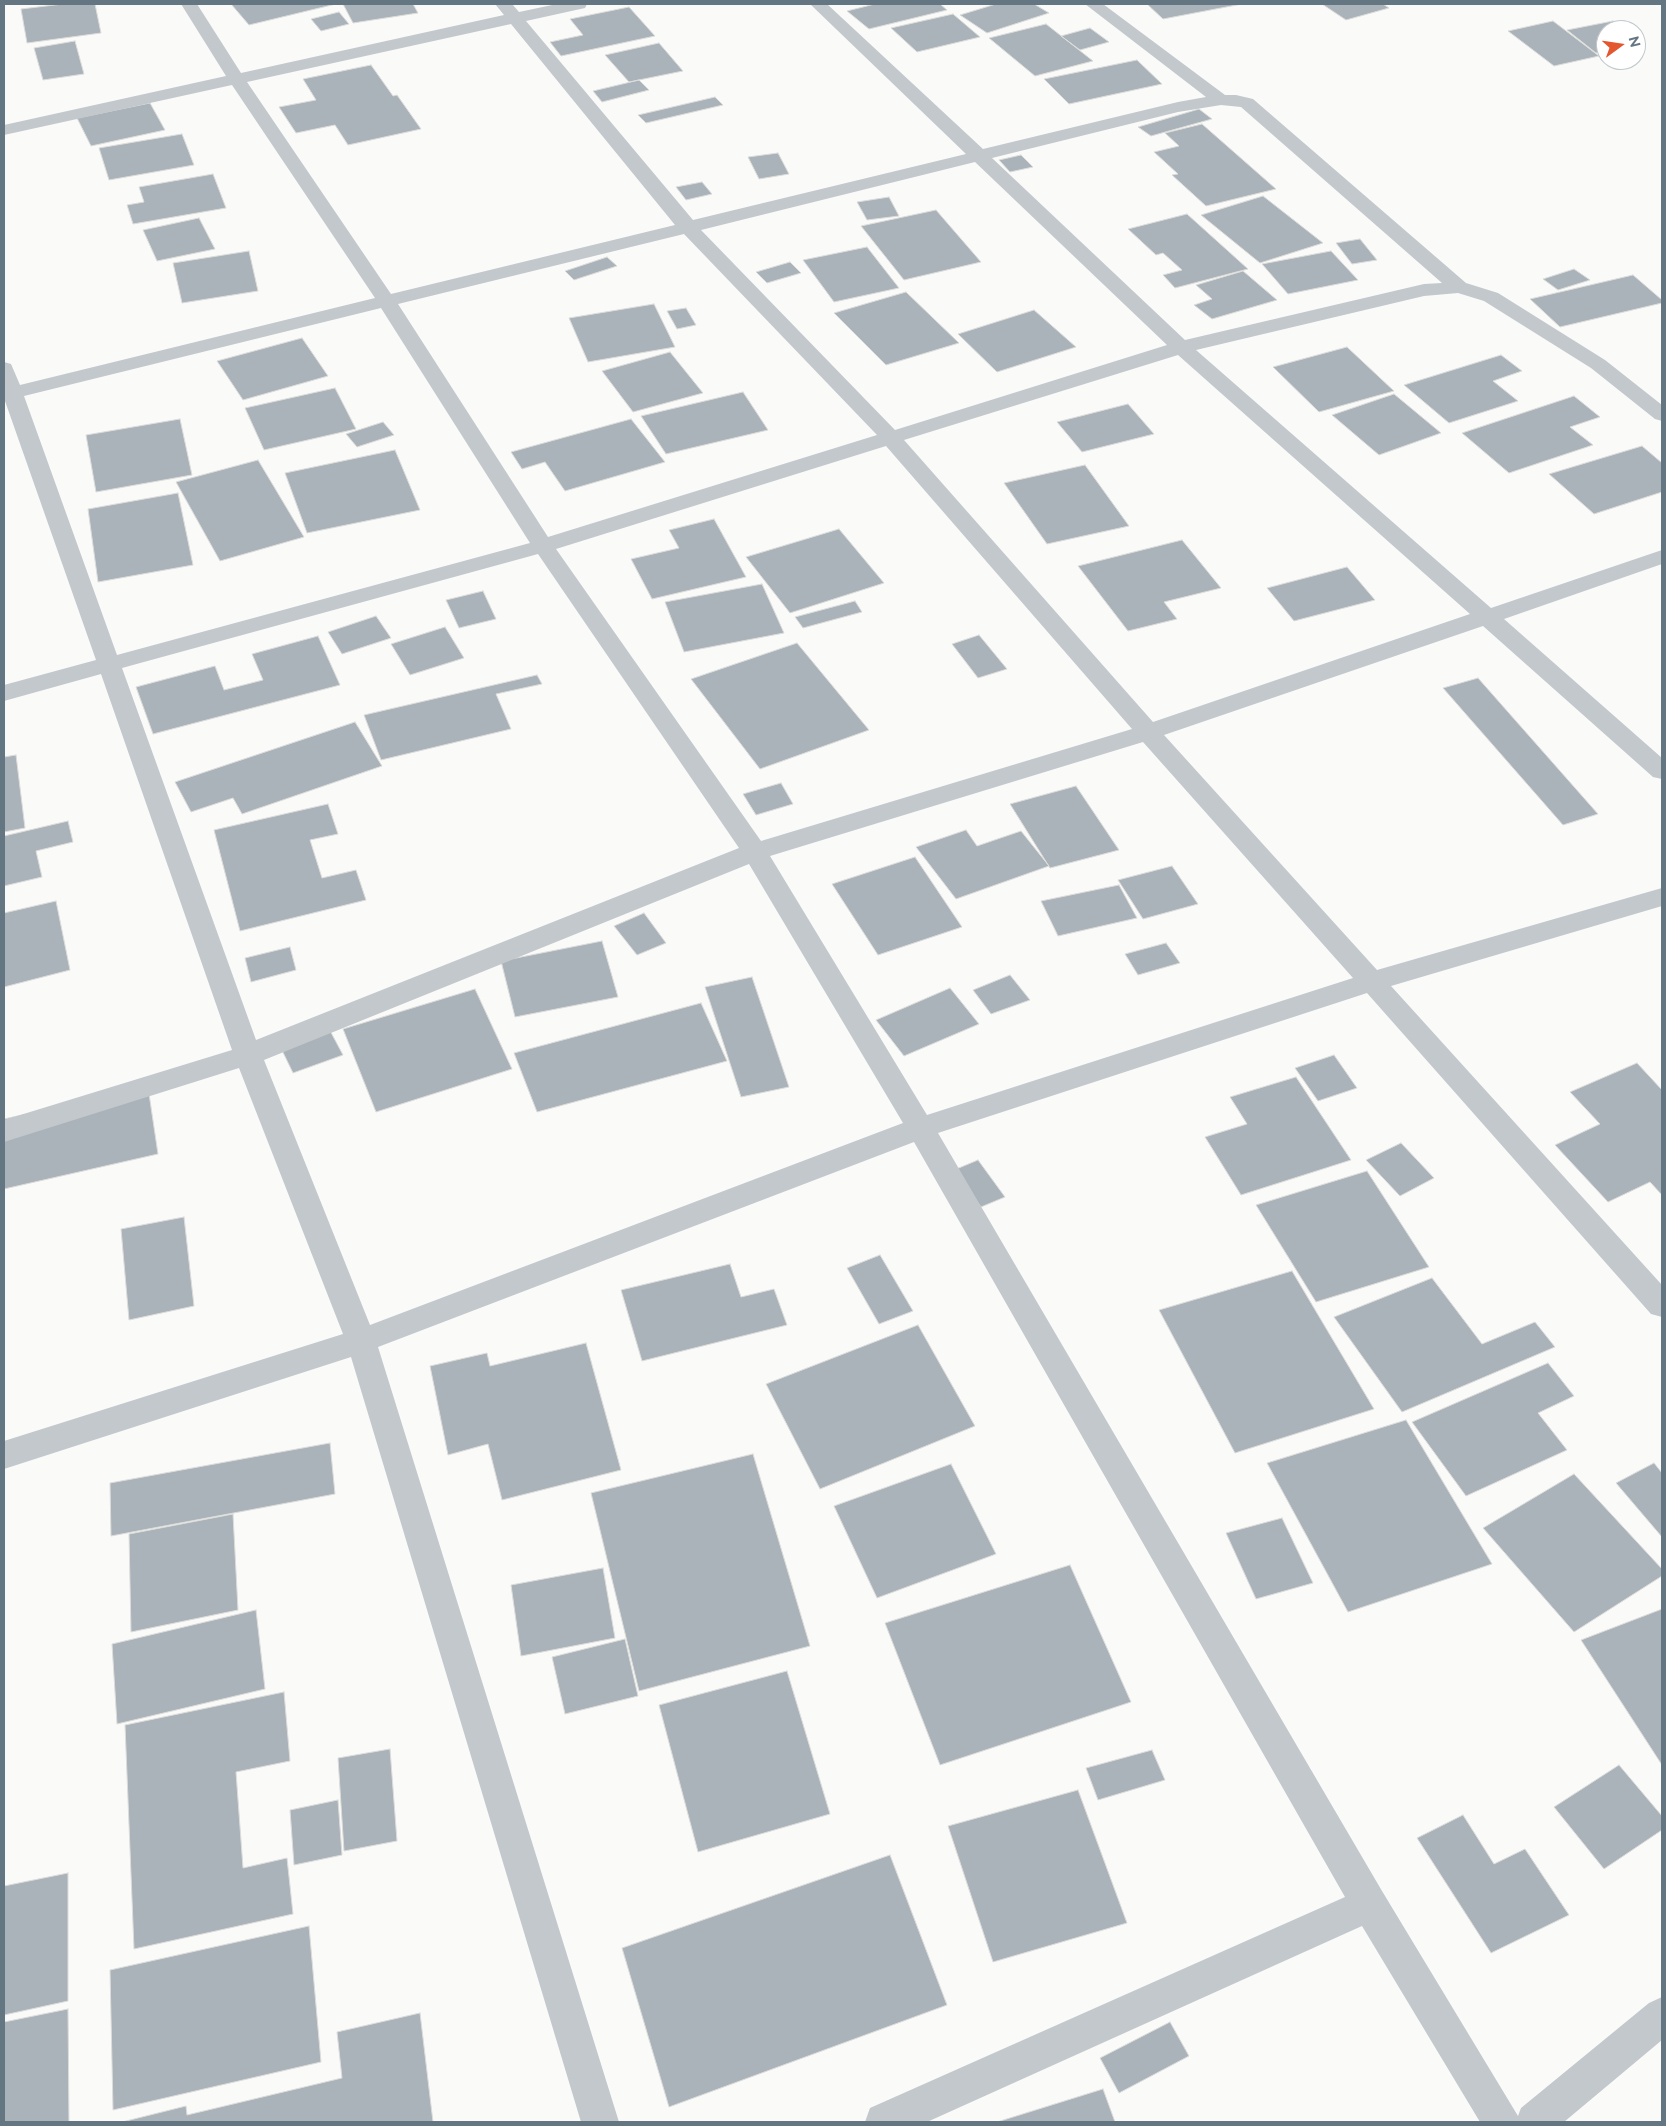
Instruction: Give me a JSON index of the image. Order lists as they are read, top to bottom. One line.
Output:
{"north":"right"}
